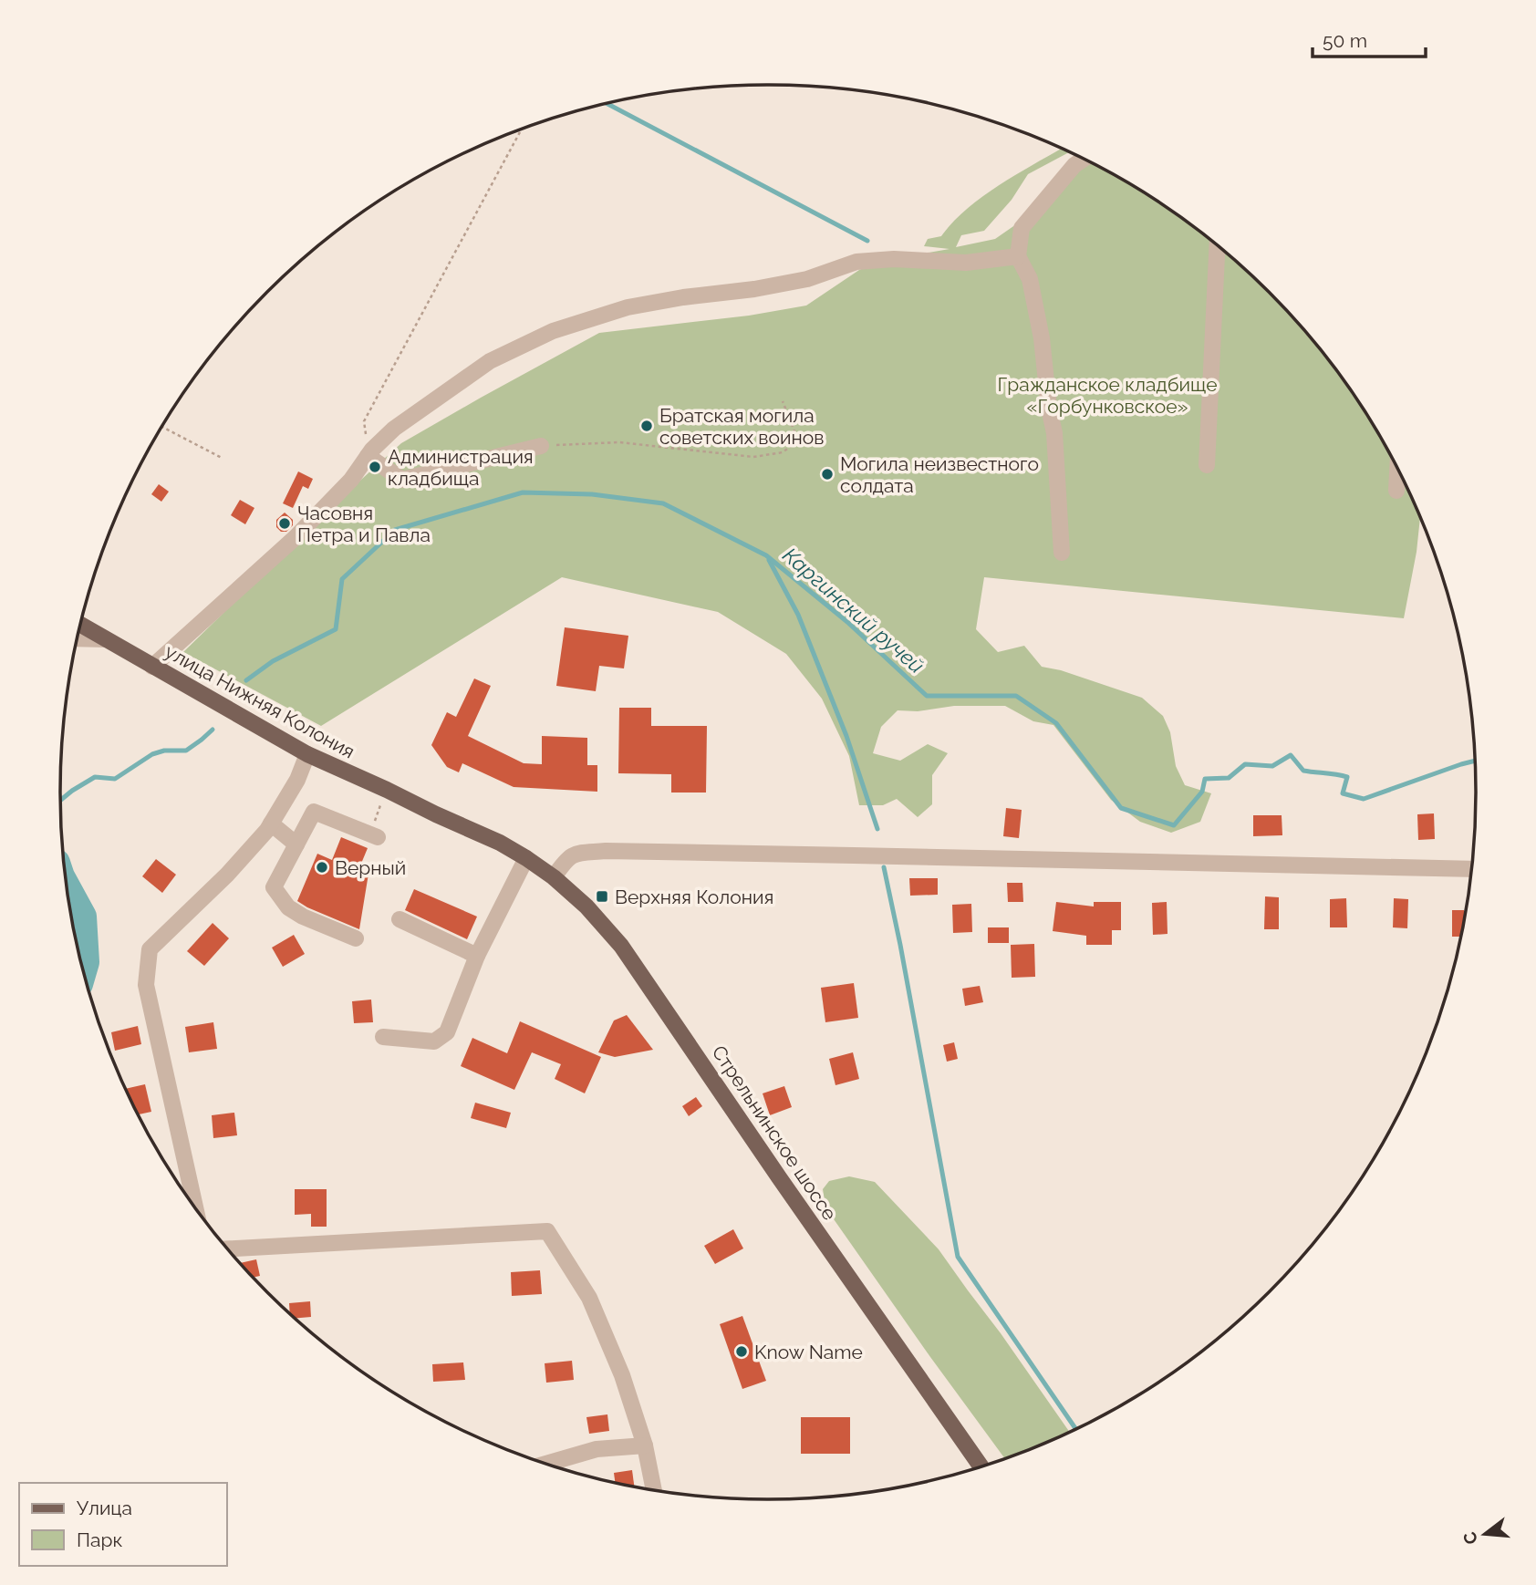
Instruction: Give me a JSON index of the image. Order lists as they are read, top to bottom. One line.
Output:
{"streets":{"main road":["улица Нижняя Колония","Стрельнинское шоссе"]},"crossings":[["улица Нижняя Колония","Стрельнинское шоссе"]],"water":["Каргинский ручей"],"parks":["Гражданское кладбище «Горбунковское»"],"places":{"other":["Братская могила советских воинов","Администрация кладбища","Могила неизвестного солдата","Часовня Петра и Павла","Верный","Know Name"],"transit":["Верхняя Колония"]},"legend":["Улица","Парк"],"scale_bar":"50 m","north":"left"}
